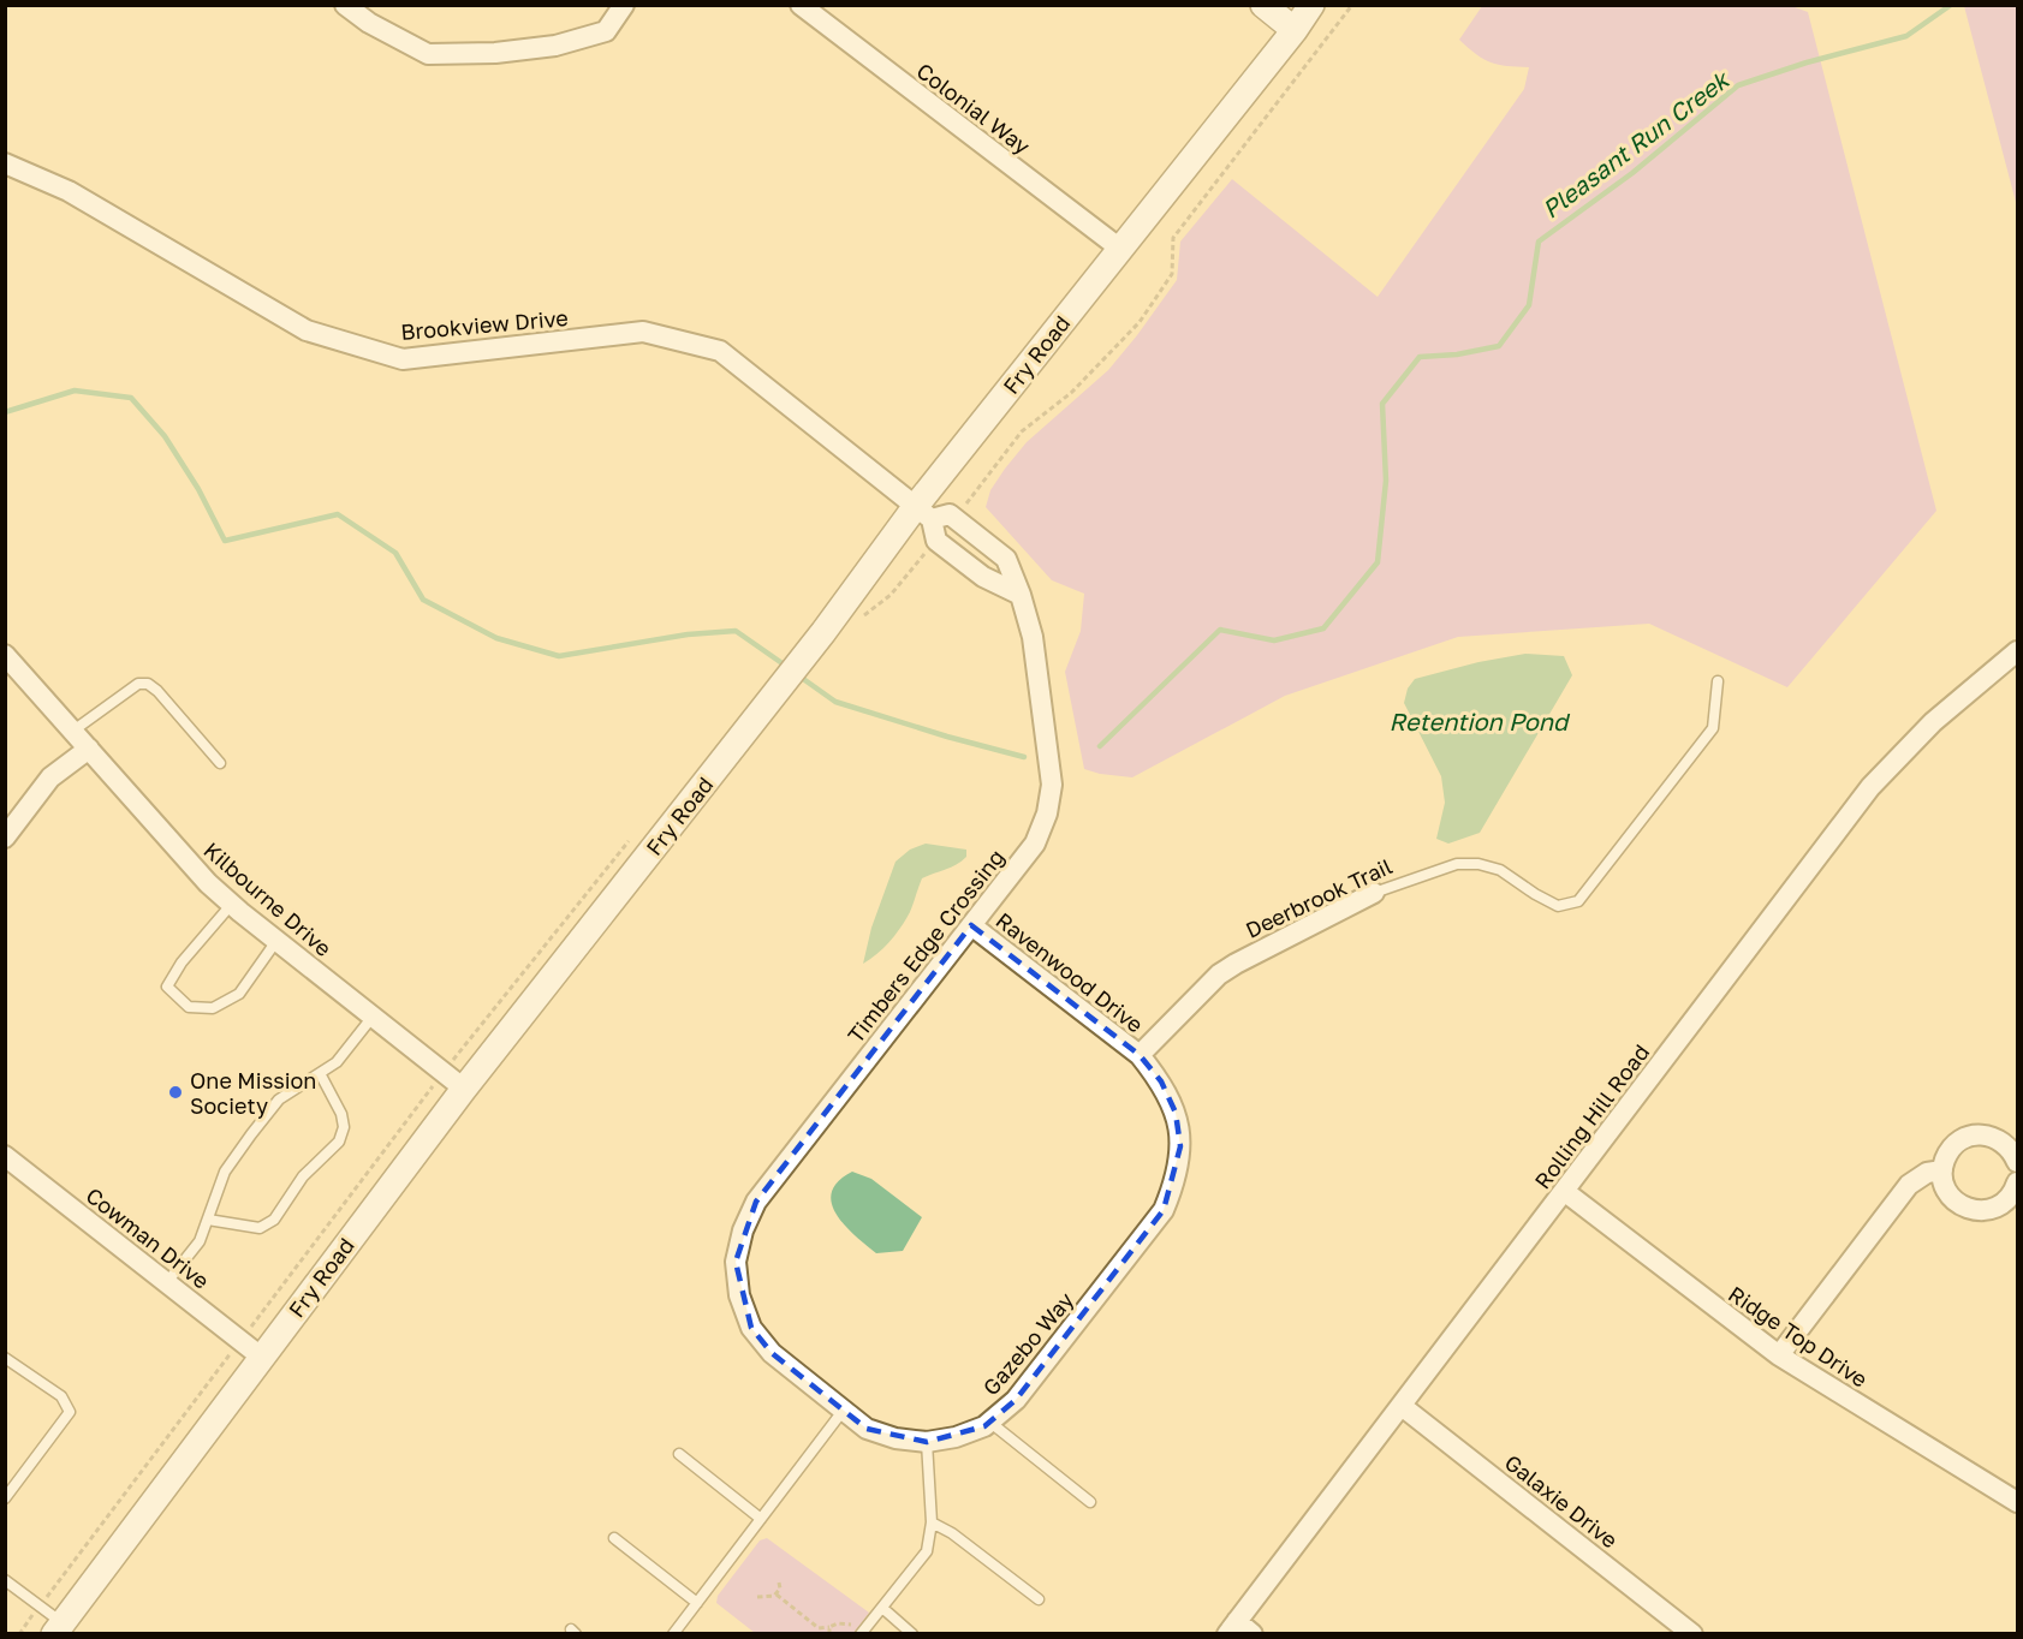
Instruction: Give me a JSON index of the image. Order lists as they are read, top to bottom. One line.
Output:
{"streets":{"street":["Colonial Way","Brookview Drive","Fry Road","Deerbrook Trail","Kilbourne Drive","Timbers Edge Crossing","Ravenwood Drive","Rolling Hill Road","Cowman Drive","Ridge Top Drive","Gazebo Way","Galaxie Drive"]},"crossings":[["Colonial Way","Fry Road"],["Brookview Drive","Fry Road"],["Fry Road","Kilbourne Drive"],["Fry Road","Cowman Drive"],["Deerbrook Trail","Ravenwood Drive"],["Deerbrook Trail","Gazebo Way"],["Timbers Edge Crossing","Ravenwood Drive"],["Timbers Edge Crossing","Gazebo Way"],["Ravenwood Drive","Gazebo Way"],["Rolling Hill Road","Ridge Top Drive"],["Rolling Hill Road","Galaxie Drive"]],"water":["Pleasant Run Creek","Retention Pond"],"places":["One Mission Society"]}
